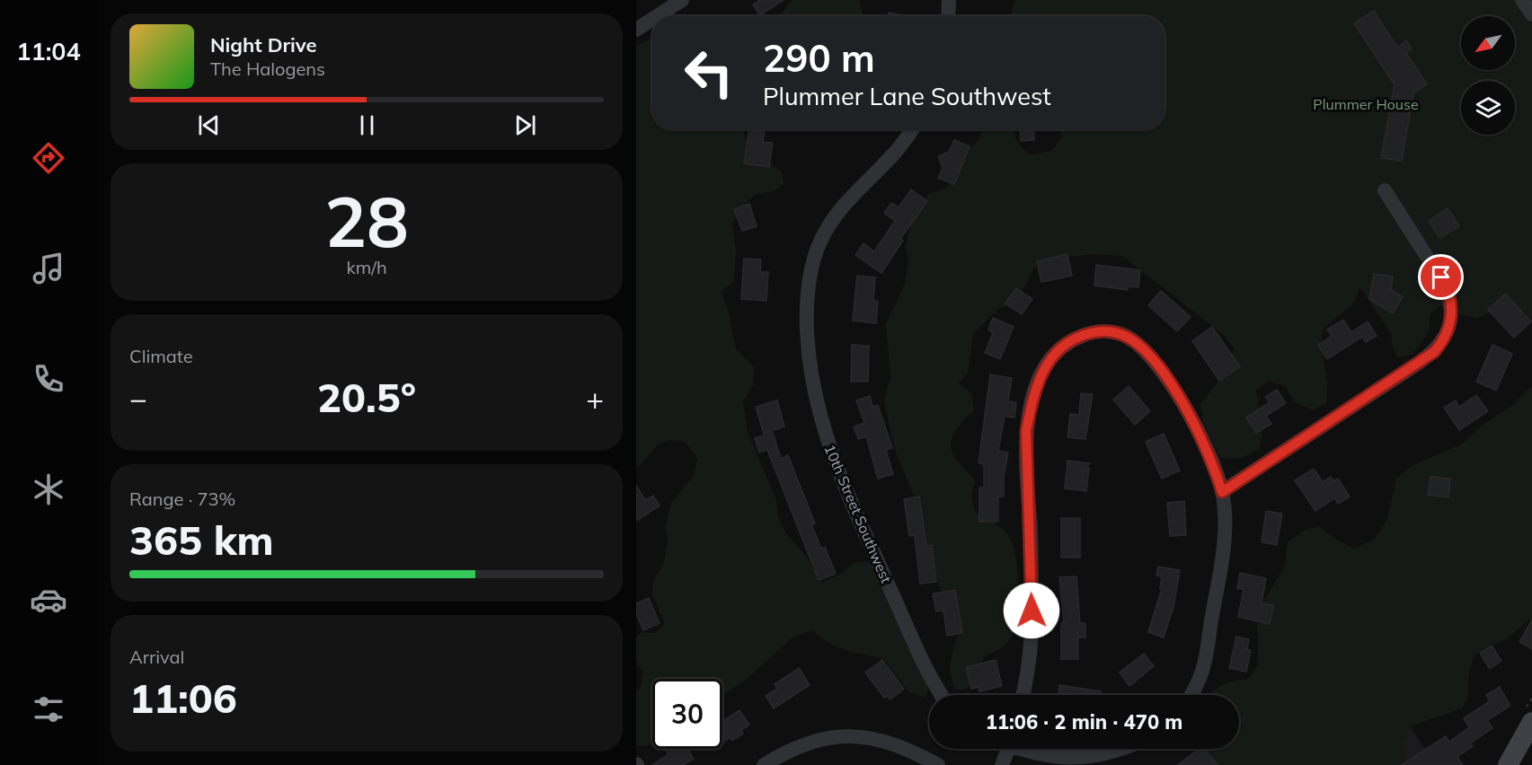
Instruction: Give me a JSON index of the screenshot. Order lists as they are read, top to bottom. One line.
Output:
{"streets":{"street":["10th Street Southwest"]},"parks":["Plummer House"],"north":"bottom left","page":{"tabs":"11:04","turn":["290 m","Plummer Lane Southwest"],"song":["Night Drive","The Halogens"],"tile":[["28","km/h"],"Climate",["Range · 73%","365 km"],["Arrival","11:06"]],"heat":["−","20.5°","+"],"limit":"30","trip":"11:06 · 2 min · 470 m"}}
